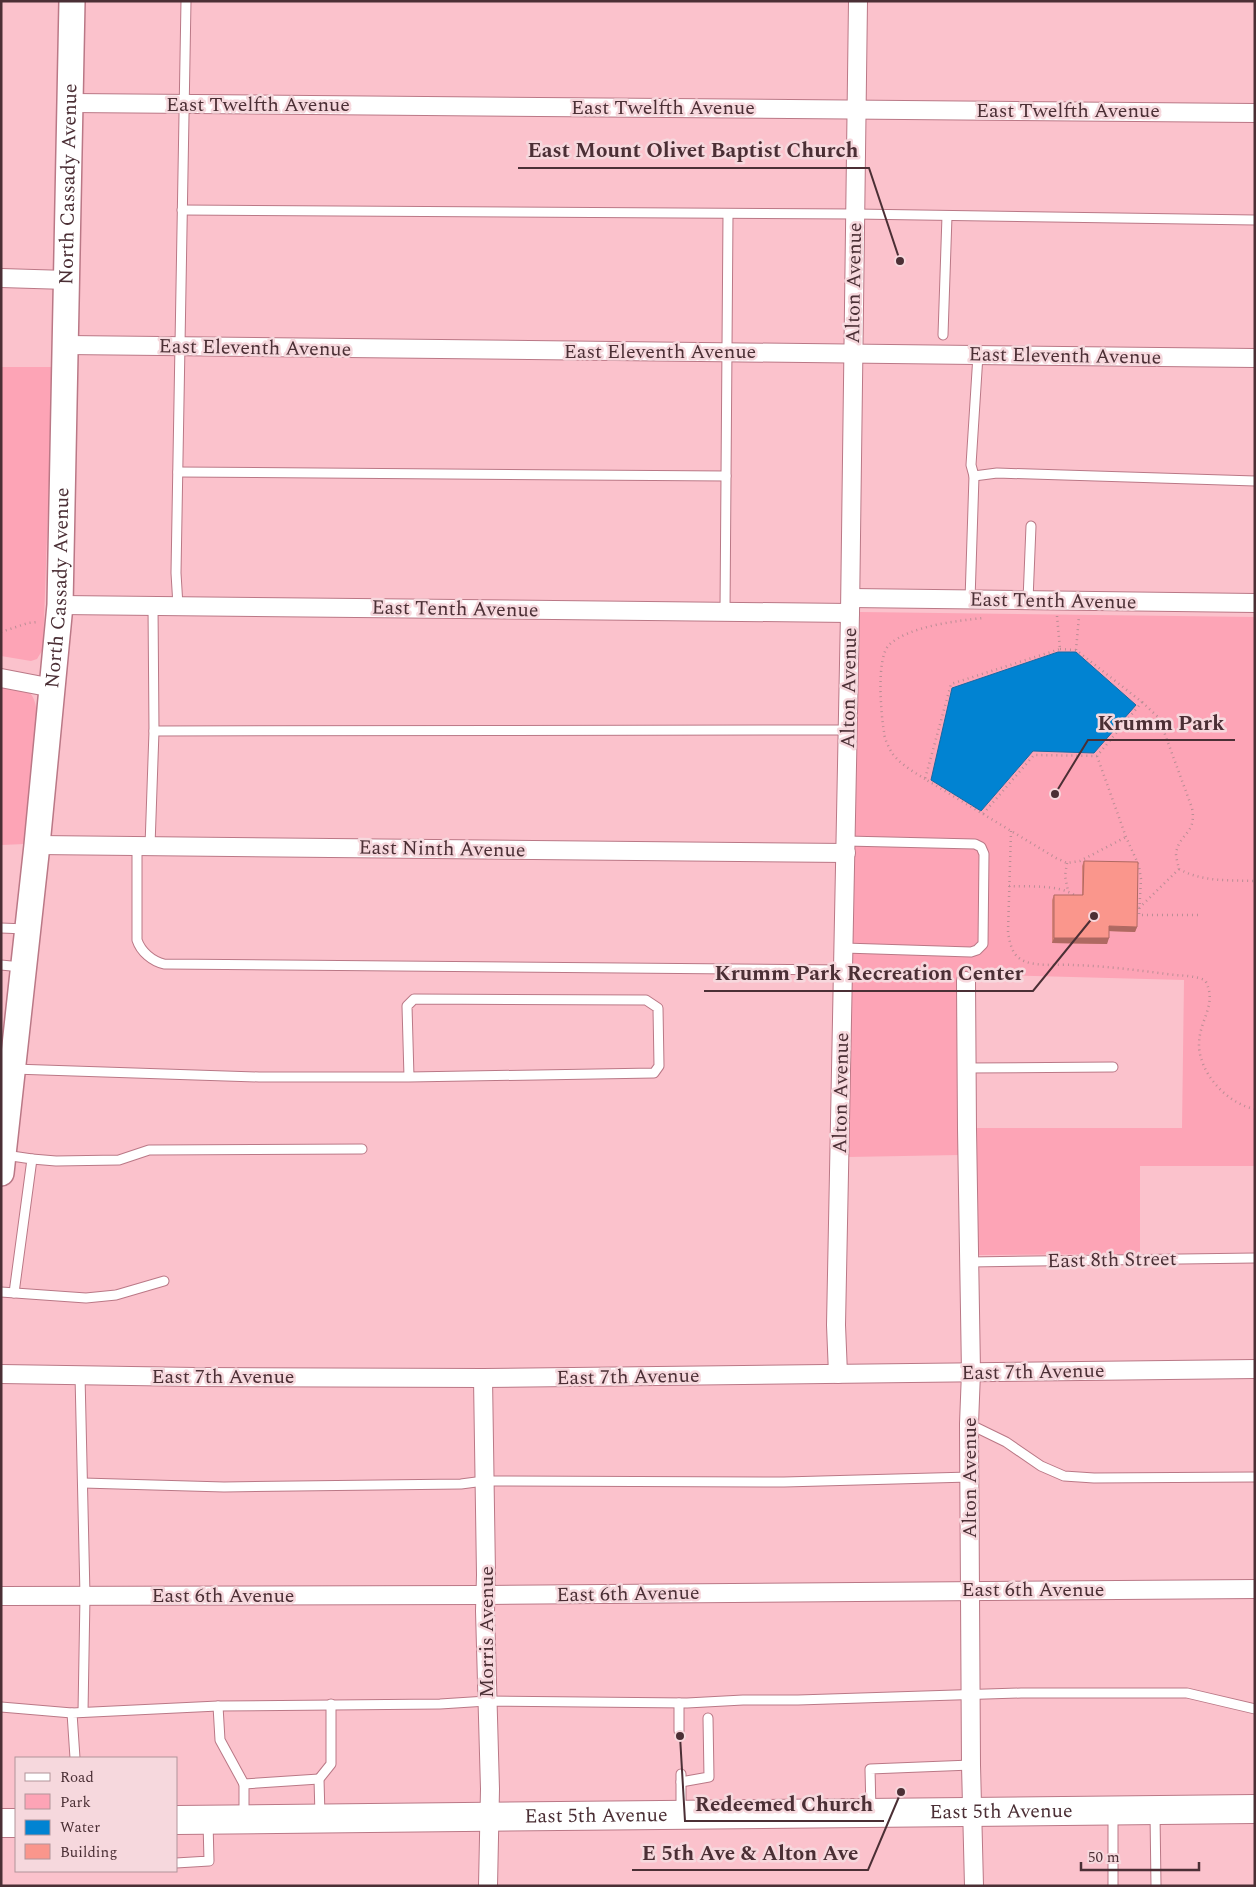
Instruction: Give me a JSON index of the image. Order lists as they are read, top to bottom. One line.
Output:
{"streets":{"main road":["North Cassady Avenue","East 5th Avenue"],"street":["East Twelfth Avenue","Alton Avenue","East Eleventh Avenue","East Tenth Avenue","East Ninth Avenue","East 7th Avenue","East 6th Avenue","Morris Avenue"],"lane":["East 8th Street"]},"crossings":[["East Twelfth Avenue","North Cassady Avenue"],["East Twelfth Avenue","Alton Avenue"],["North Cassady Avenue","East Eleventh Avenue"],["North Cassady Avenue","East Tenth Avenue"],["North Cassady Avenue","East Ninth Avenue"],["Alton Avenue","East Eleventh Avenue"],["Alton Avenue","East Tenth Avenue"],["Alton Avenue","East Ninth Avenue"],["Alton Avenue","East 8th Street"],["Alton Avenue","East 7th Avenue"],["Alton Avenue","East 6th Avenue"],["Alton Avenue","East 5th Avenue"],["East 7th Avenue","Morris Avenue"],["East 6th Avenue","Morris Avenue"],["Morris Avenue","East 5th Avenue"]],"places":["East Mount Olivet Baptist Church","Krumm Park","Krumm Park Recreation Center","Redeemed Church","E 5th Ave & Alton Ave"],"legend":["Road","Park","Water","Building"],"scale_bar":"50 m"}
